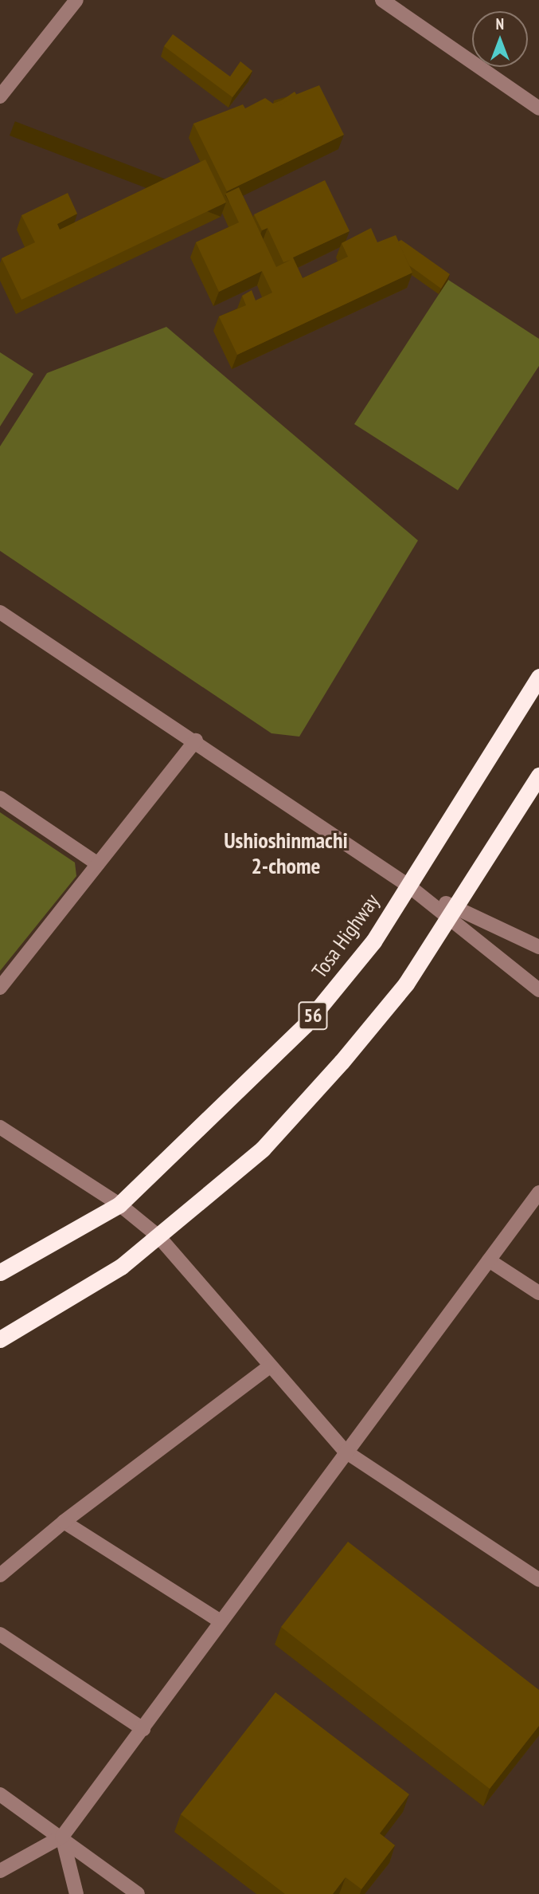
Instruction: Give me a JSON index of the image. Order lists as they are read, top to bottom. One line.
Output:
{"streets":{"highway":["Tosa Highway","56"]},"districts":["Ushioshinmachi 2-chome"],"north":"top"}
